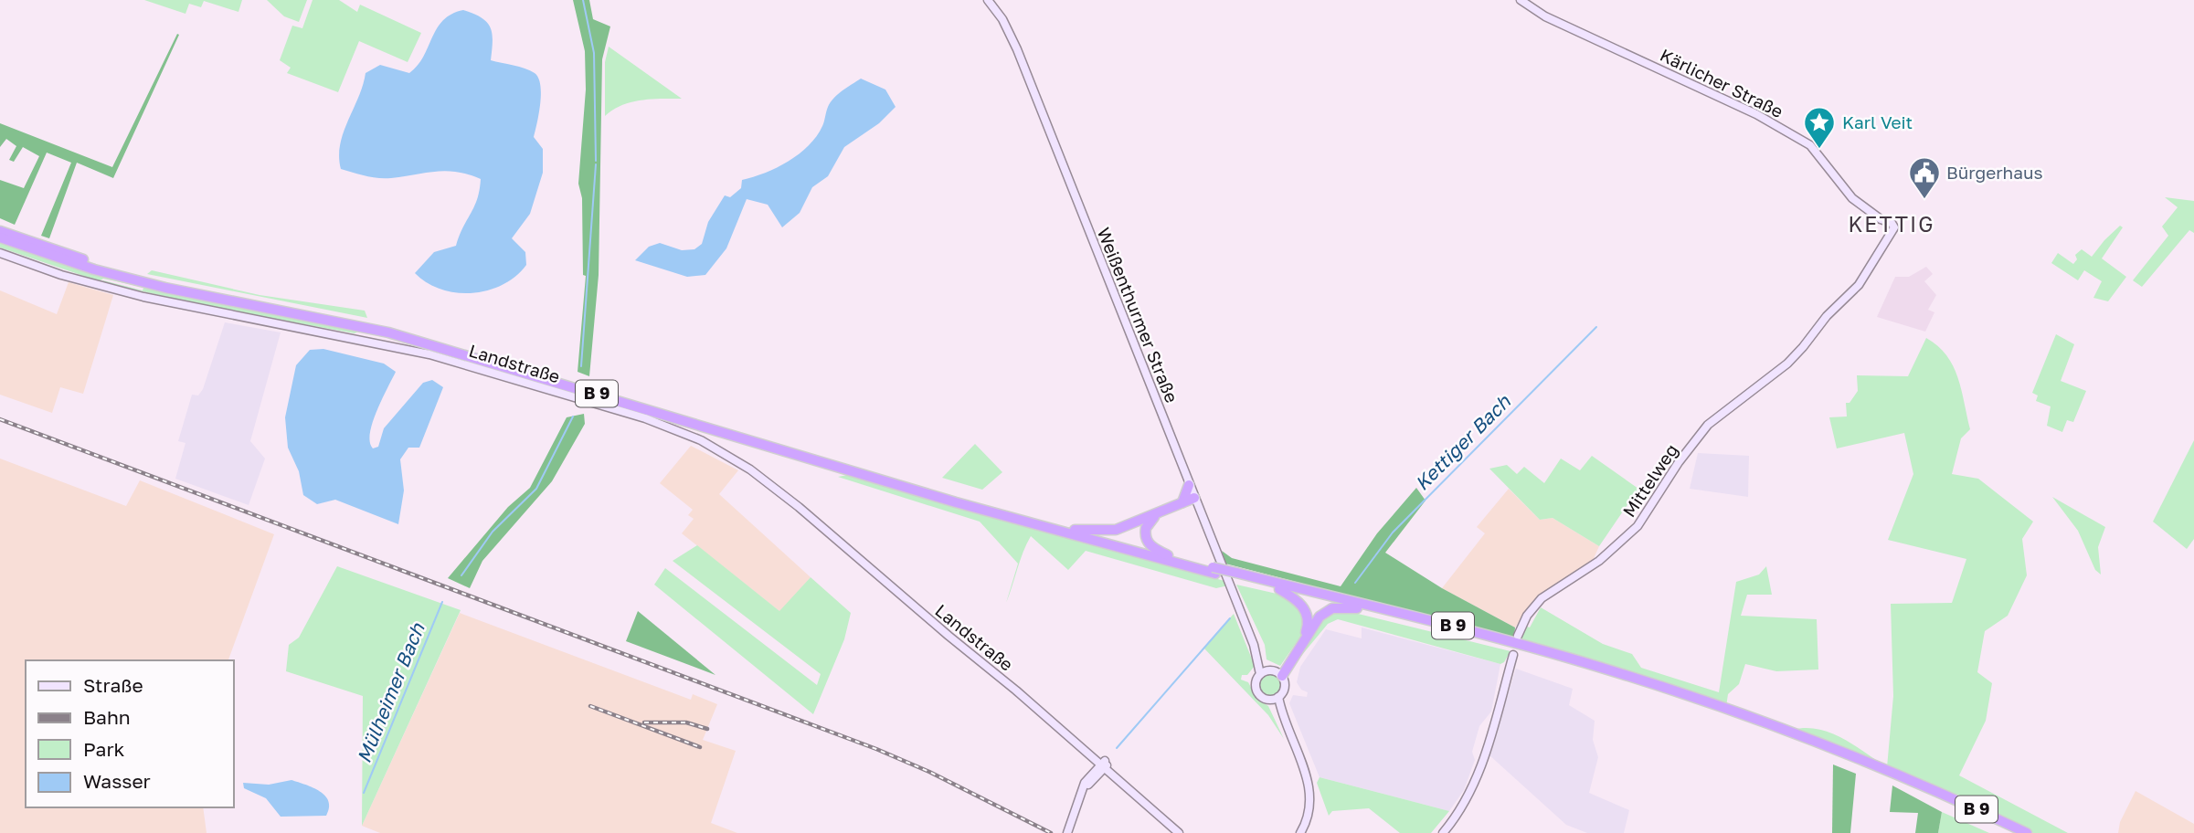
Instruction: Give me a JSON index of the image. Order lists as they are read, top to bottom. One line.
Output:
{"streets":{"highway":["B 9"],"street":["Kärlicher Straße","Weißenthurmer Straße","Landstraße","Mittelweg"]},"crossings":[["Kärlicher Straße","Mittelweg"],["Weißenthurmer Straße","B 9"]],"districts":["KETTIG"],"water":["Kettiger Bach","Mülheimer Bach"],"places":{"place":["Karl Veit"],"public building":["Bürgerhaus"]},"legend":["Straße","Bahn","Park","Wasser"]}
